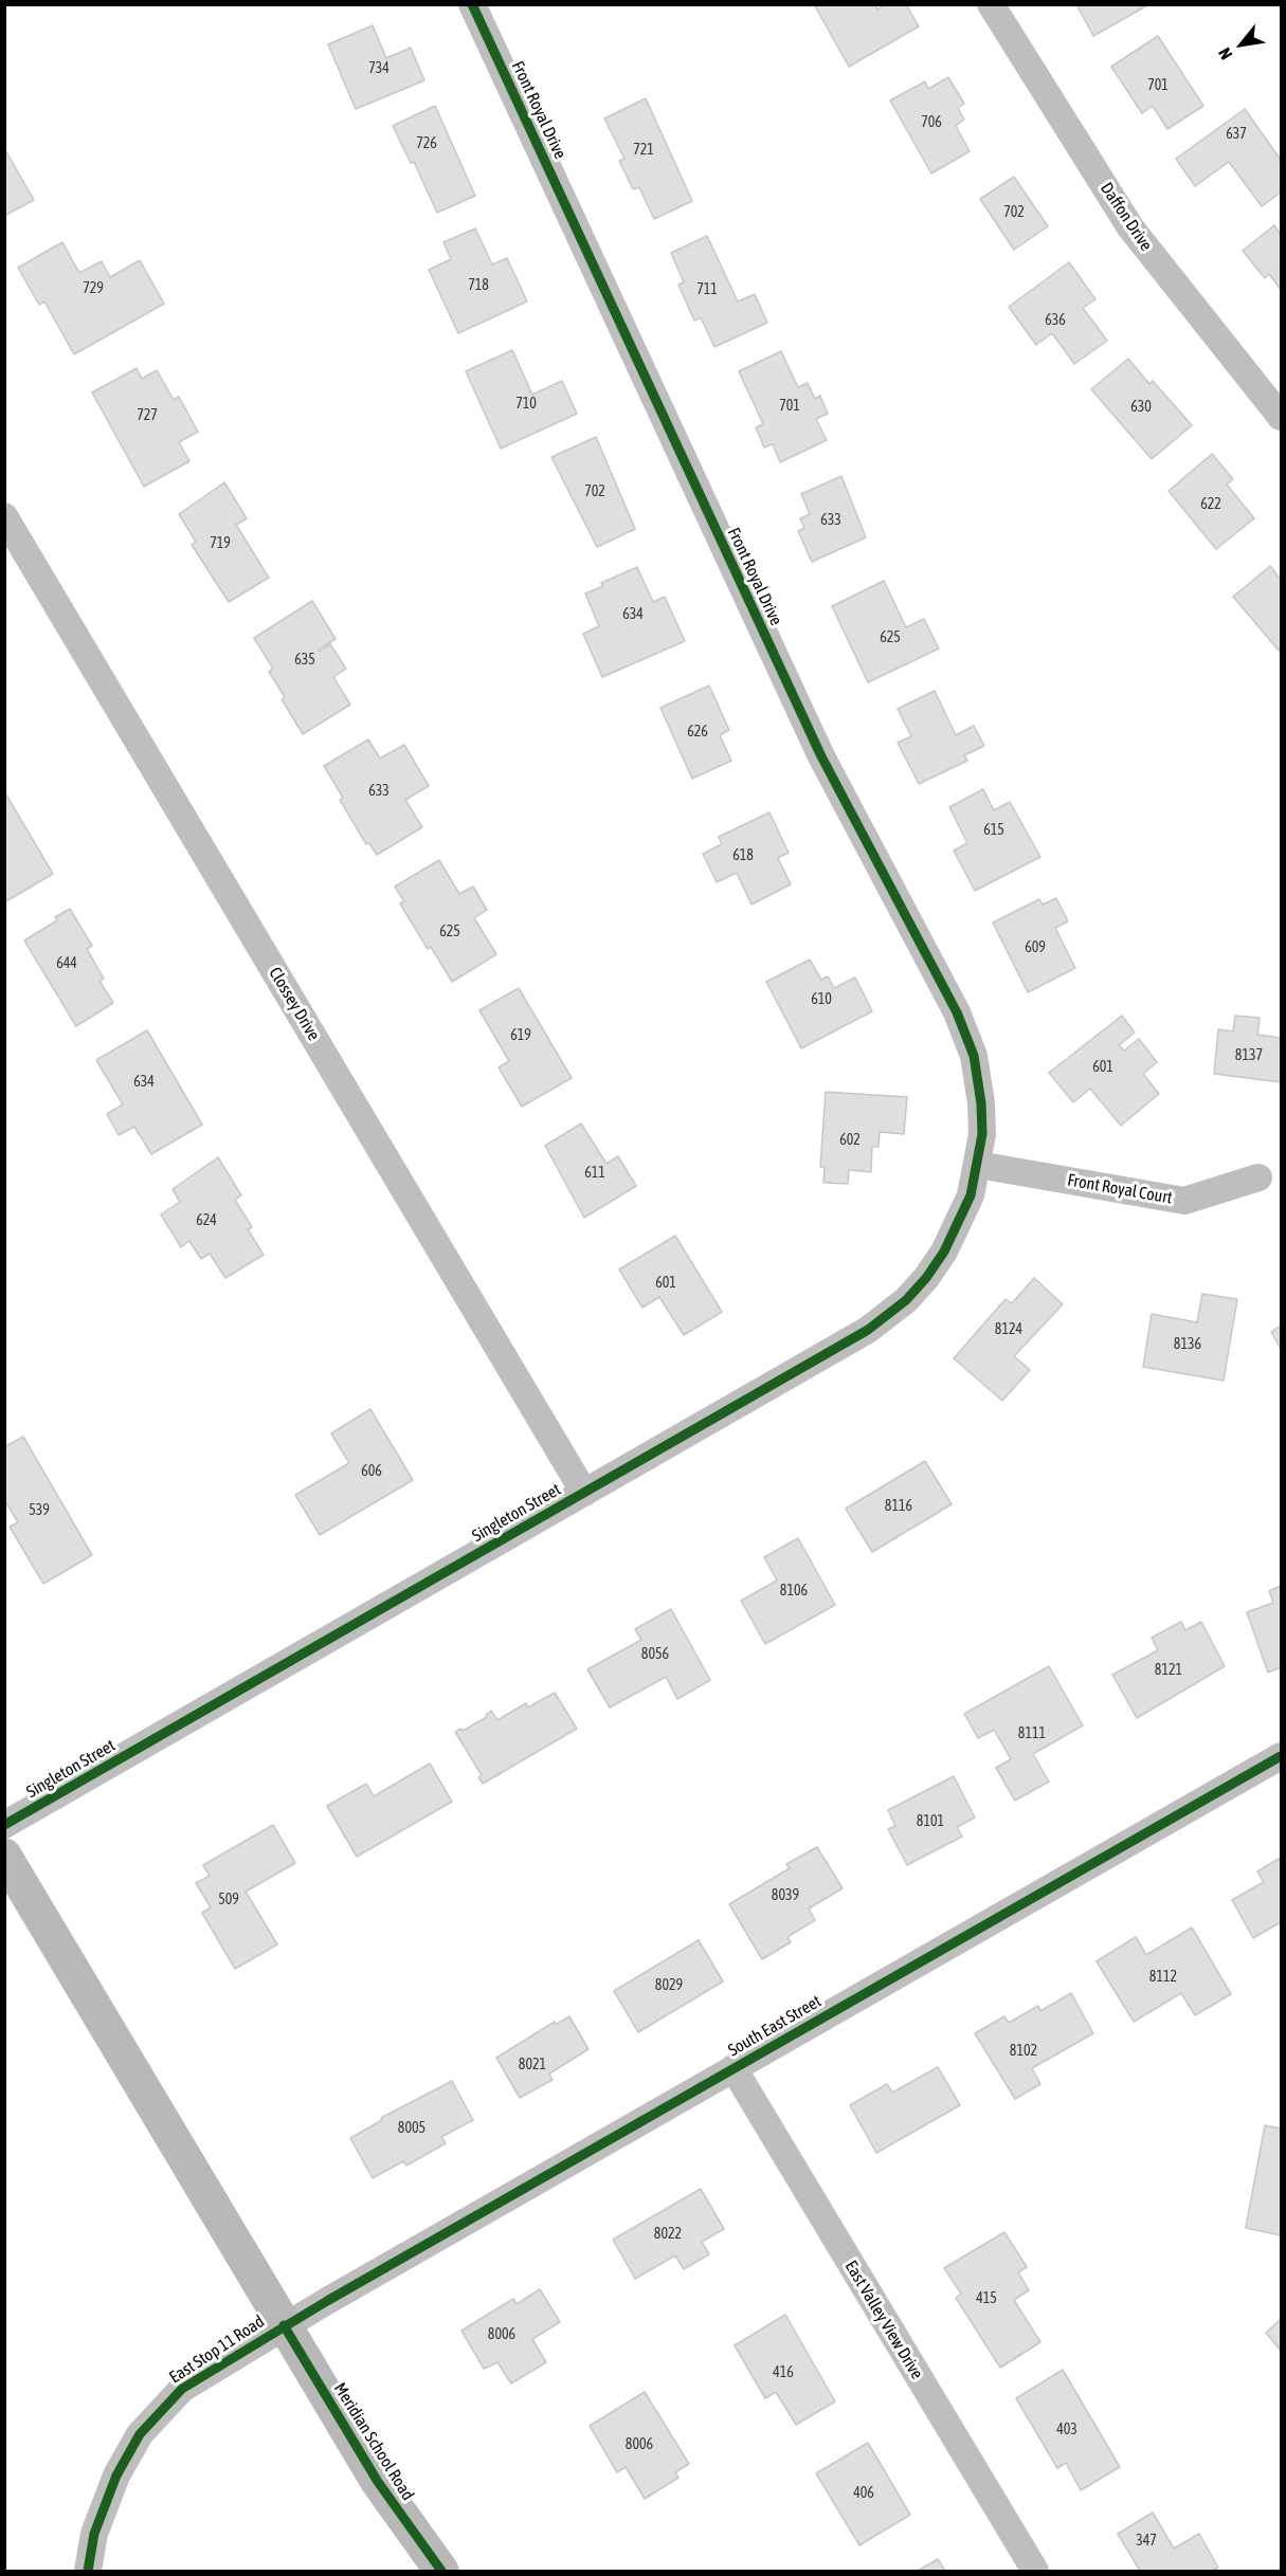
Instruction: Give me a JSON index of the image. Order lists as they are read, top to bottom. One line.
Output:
{"streets":{"main road":["East Stop 11 Road","Meridian School Road"],"street":["Front Royal Drive","Daffon Drive","Clossey Drive","Front Royal Court","Singleton Street","South East Street","East Valley View Drive"]},"crossings":[["Front Royal Drive","Front Royal Court"],["Front Royal Drive","Singleton Street"],["Clossey Drive","Singleton Street"],["Front Royal Court","Singleton Street"],["South East Street","East Valley View Drive"],["South East Street","East Stop 11 Road"],["South East Street","Meridian School Road"],["East Stop 11 Road","Meridian School Road"]],"house_numbers":["734","701","706","637","726","721","702","718","729","711","636","710","701","630","727","702","622","633","719","634","625","635","626","633","615","618","625","609","644","610","619","8137","601","634","602","611","624","601","8124","8136","606","8116","539","8106","8056","8121","8111","8101","8039","509","8112","8029","8102","8021","8005","8022","415","8006","416","403","8006","406","347"],"north":"bottom left"}
